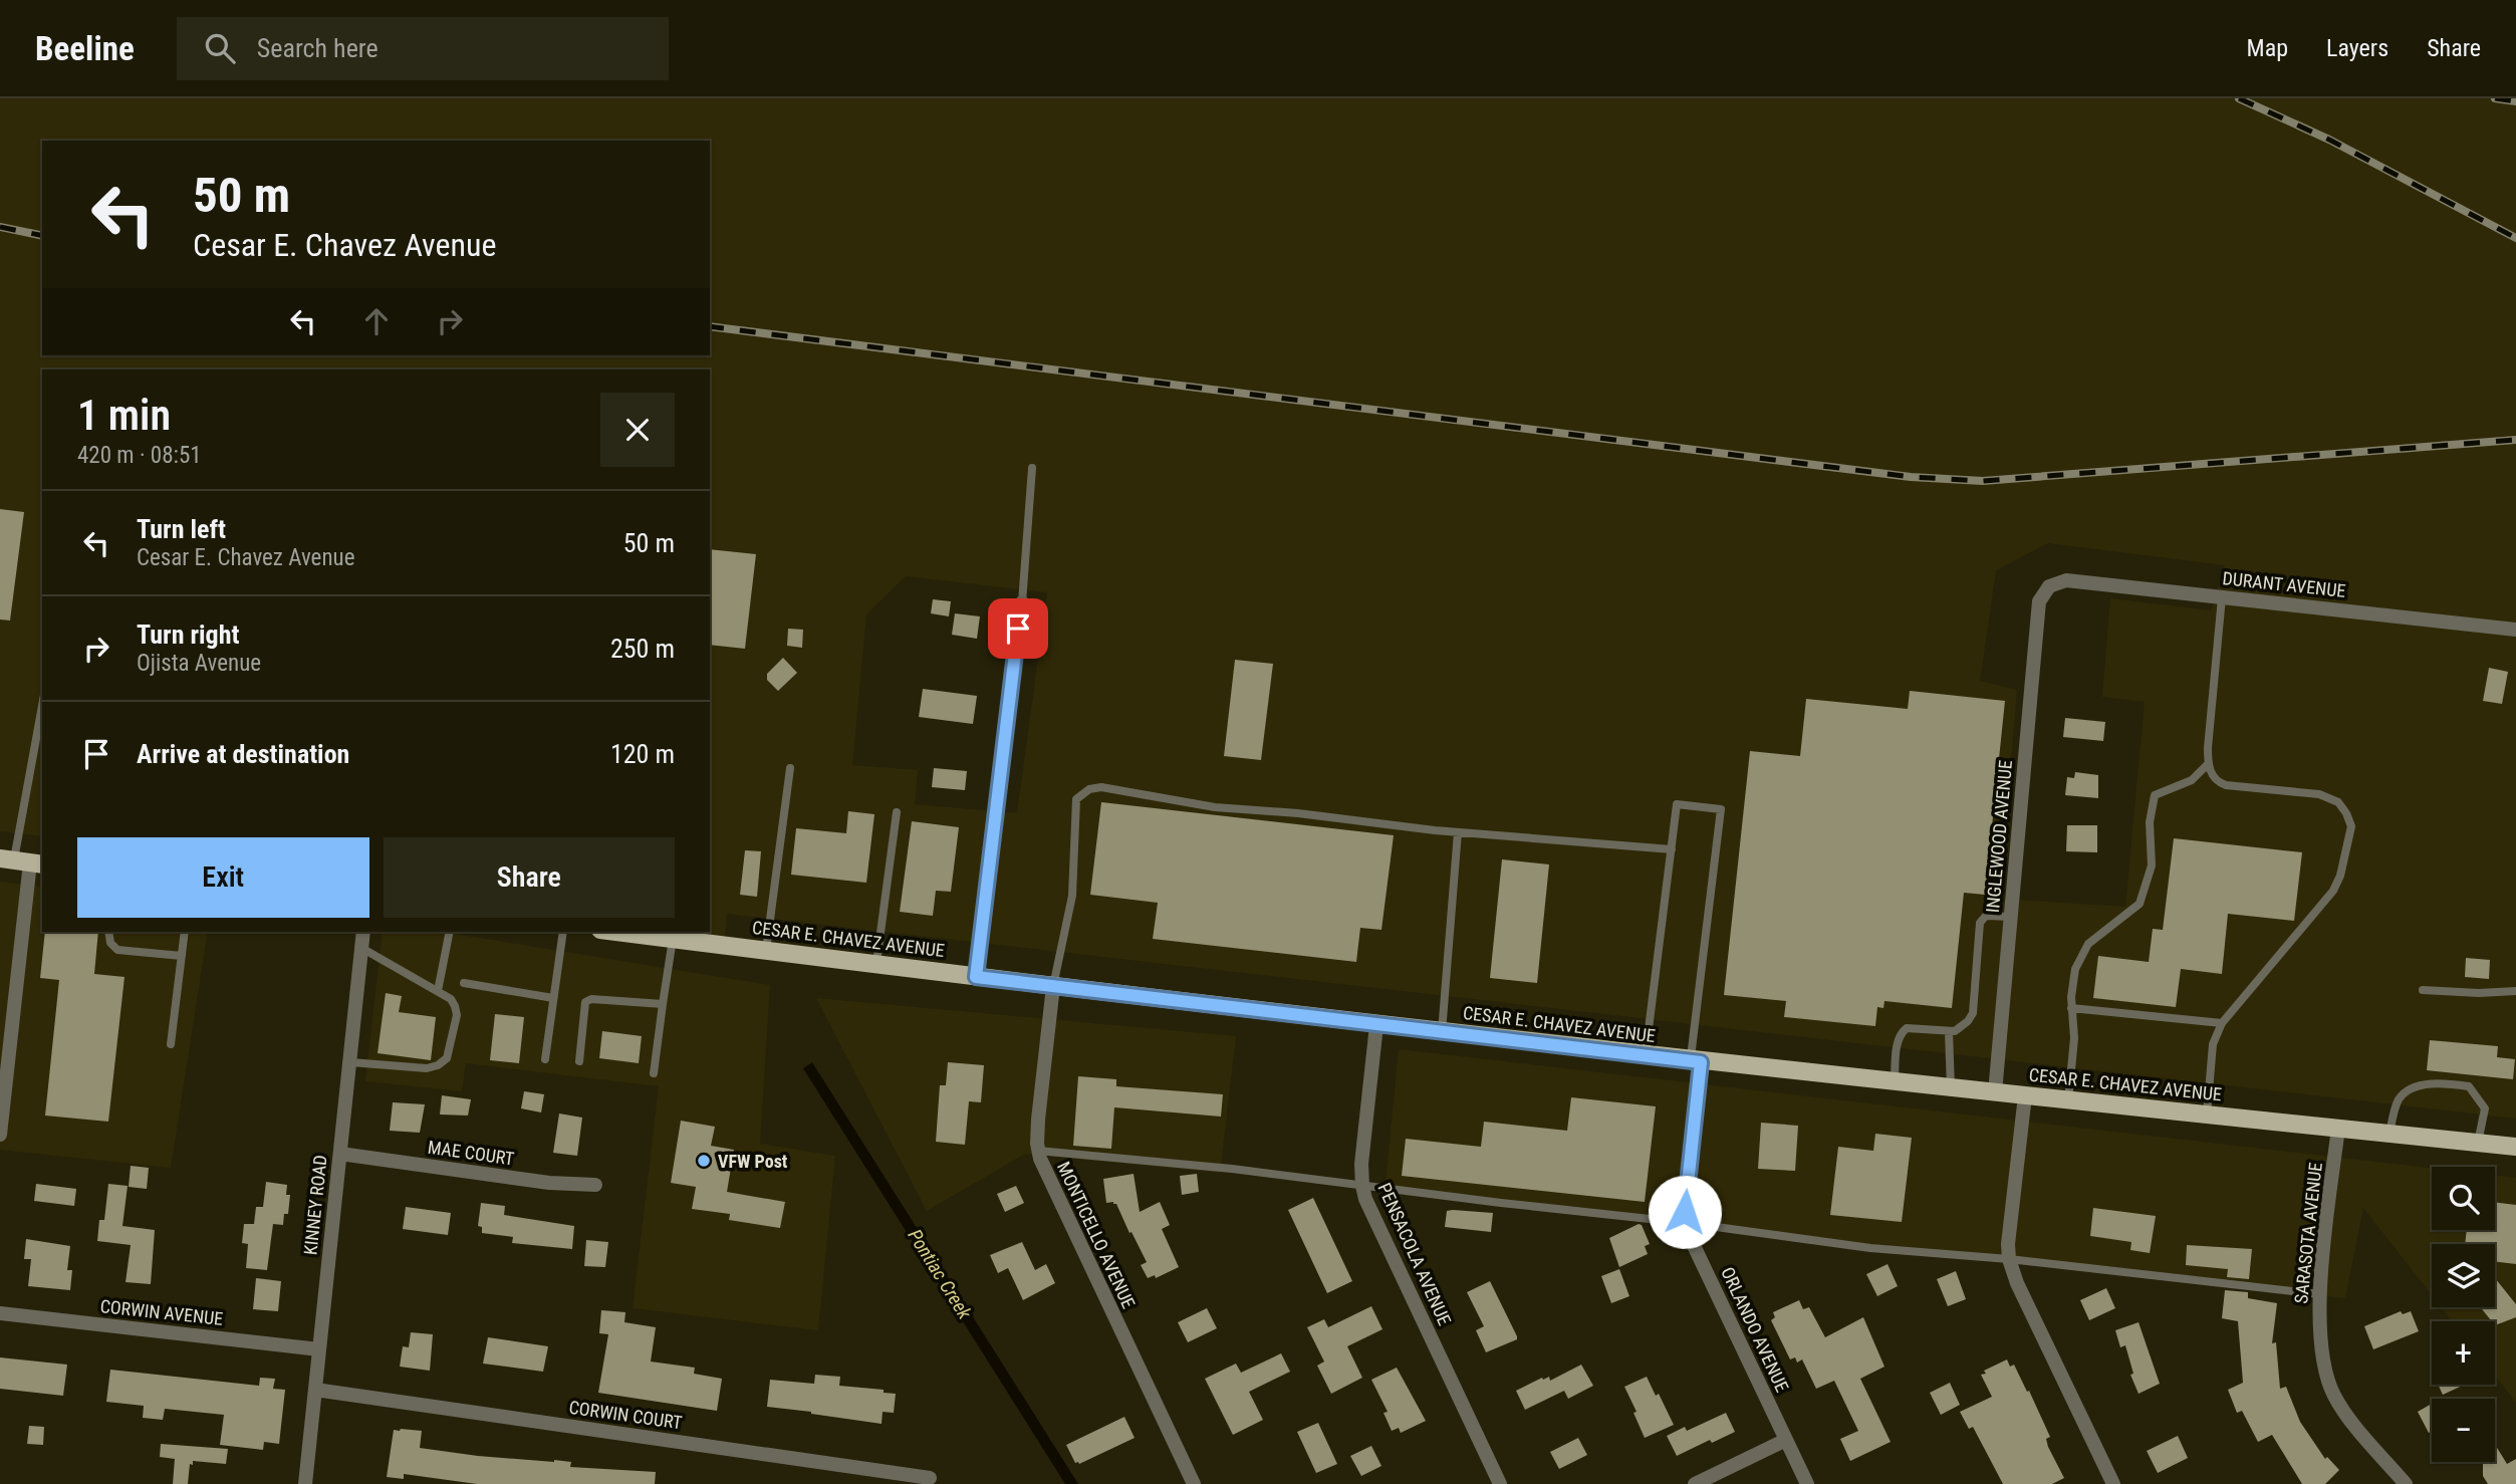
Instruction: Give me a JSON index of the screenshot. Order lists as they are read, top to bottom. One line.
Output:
{"streets":{"main road":["CESAR E. CHAVEZ AVENUE"],"street":["DURANT AVENUE","INGLEWOOD AVENUE","MAE COURT","KINNEY ROAD","SARASOTA AVENUE","MONTICELLO AVENUE","PENSACOLA AVENUE","CORWIN AVENUE","ORLANDO AVENUE","CORWIN COURT"]},"crossings":[["DURANT AVENUE","INGLEWOOD AVENUE"],["INGLEWOOD AVENUE","CESAR E. CHAVEZ AVENUE"],["CESAR E. CHAVEZ AVENUE","SARASOTA AVENUE"],["CESAR E. CHAVEZ AVENUE","MONTICELLO AVENUE"],["CESAR E. CHAVEZ AVENUE","PENSACOLA AVENUE"],["CESAR E. CHAVEZ AVENUE","ORLANDO AVENUE"],["MAE COURT","KINNEY ROAD"],["KINNEY ROAD","CORWIN AVENUE"],["KINNEY ROAD","CORWIN COURT"]],"water":["Pontiac Creek"],"places":["VFW Post"],"page":{"header":"Beeline","search":"Search here","nav":["Map","Layers","Share"],"turn":["50 m","Cesar E. Chavez Avenue"],"heading":["1 min","420 m · 08:51"],"list":[{"name":"Turn left","note":"Cesar E. Chavez Avenue","value":"50 m"},{"name":"Turn right","note":"Ojista Avenue","value":"250 m"},{"name":"Arrive at destination","value":"120 m"}],"buttons":["Exit","Share"],"map_buttons":["+","−"]}}
